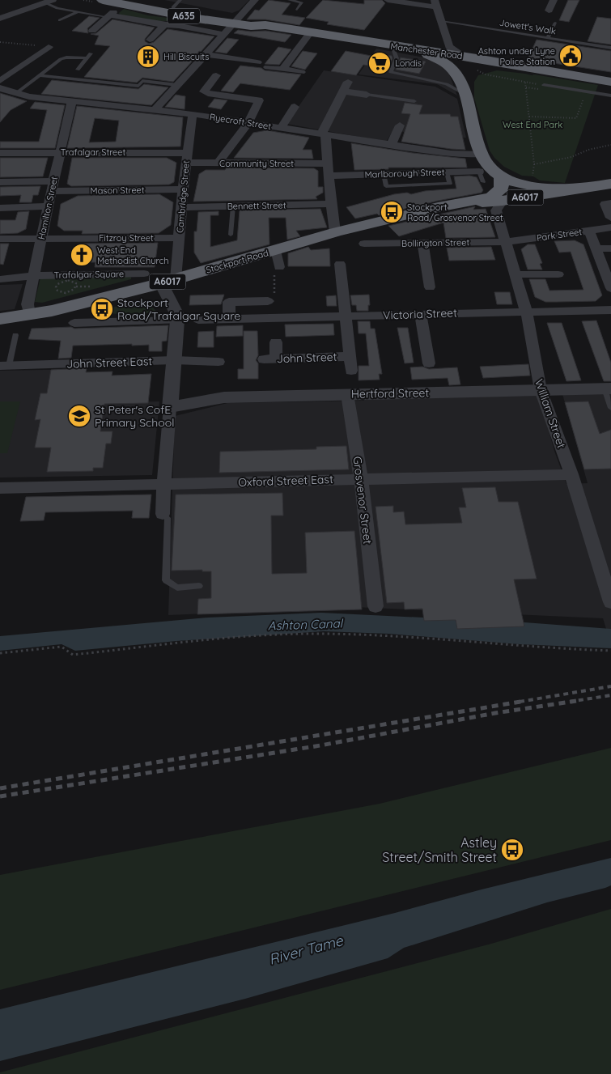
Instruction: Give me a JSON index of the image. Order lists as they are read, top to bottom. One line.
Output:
{"streets":{"highway":["A635","Manchester Road","A6017","Stockport Road"],"street":["Ryecroft Street","Trafalgar Street","Community Street","Marlborough Street","Mason Street","Cambridge Street","Bennett Street","Hamilton Street","Park Street","Fitzroy Street","Bollington Street","Trafalgar Square","Victoria Street","John Street","John Street East","Hertford Street","William Street","Oxford Street East","Grosvenor Street"],"lane":["Jowett's Walk"]},"crossings":[["A635","Manchester Road"],["A635","Ryecroft Street"],["A635","Stockport Road"],["Ryecroft Street","Cambridge Street"],["Ryecroft Street","Hamilton Street"],["Trafalgar Street","Community Street"],["Trafalgar Street","Cambridge Street"],["Trafalgar Street","Hamilton Street"],["Community Street","Cambridge Street"],["Mason Street","Cambridge Street"],["Mason Street","Hamilton Street"],["Cambridge Street","Bennett Street"],["Cambridge Street","Fitzroy Street"],["Cambridge Street","Stockport Road"],["Hamilton Street","Fitzroy Street"],["Hamilton Street","Stockport Road"],["Hamilton Street","Trafalgar Square"],["Park Street","Bollington Street"],["Park Street","William Street"],["Bollington Street","William Street"],["Stockport Road","William Street"],["Victoria Street","William Street"],["Hertford Street","William Street"],["Hertford Street","Grosvenor Street"],["William Street","Oxford Street East"],["Oxford Street East","Grosvenor Street"]],"water":["Ashton Canal","River Tame"],"parks":["West End Park"],"places":{"public building":["Ashton under Lyne Police Station"],"building":["Hill Biscuits"],"supermarket":["Londis"],"bus stop":["Stockport Road/Grosvenor Street","Stockport Road/Trafalgar Square","Astley Street/Smith Street"],"church":["West End Methodist Church"],"school or university":["St Peter's CofE Primary School"]}}
